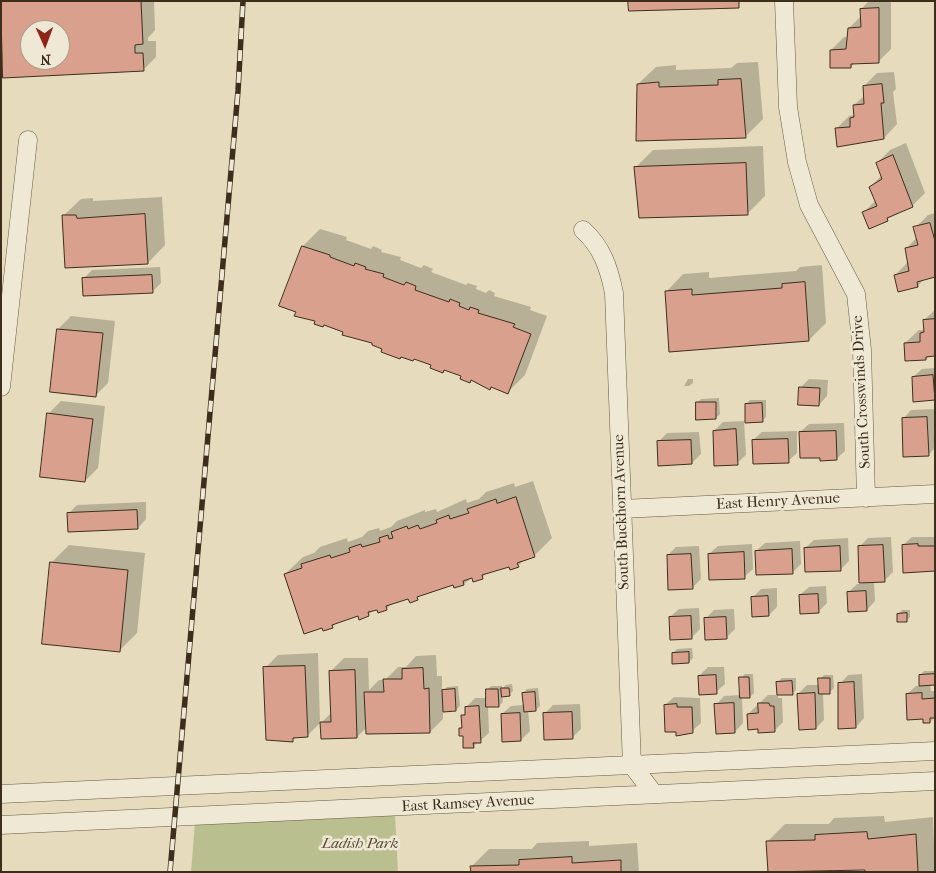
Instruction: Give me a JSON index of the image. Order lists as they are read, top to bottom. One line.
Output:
{"streets":{"street":["South Crosswinds Drive","East Henry Avenue","South Buckhorn Avenue","East Ramsey Avenue"]},"crossings":[["South Crosswinds Drive","East Henry Avenue"],["East Henry Avenue","South Buckhorn Avenue"],["South Buckhorn Avenue","East Ramsey Avenue"]],"parks":["Ladish Park"],"north":"bottom"}
